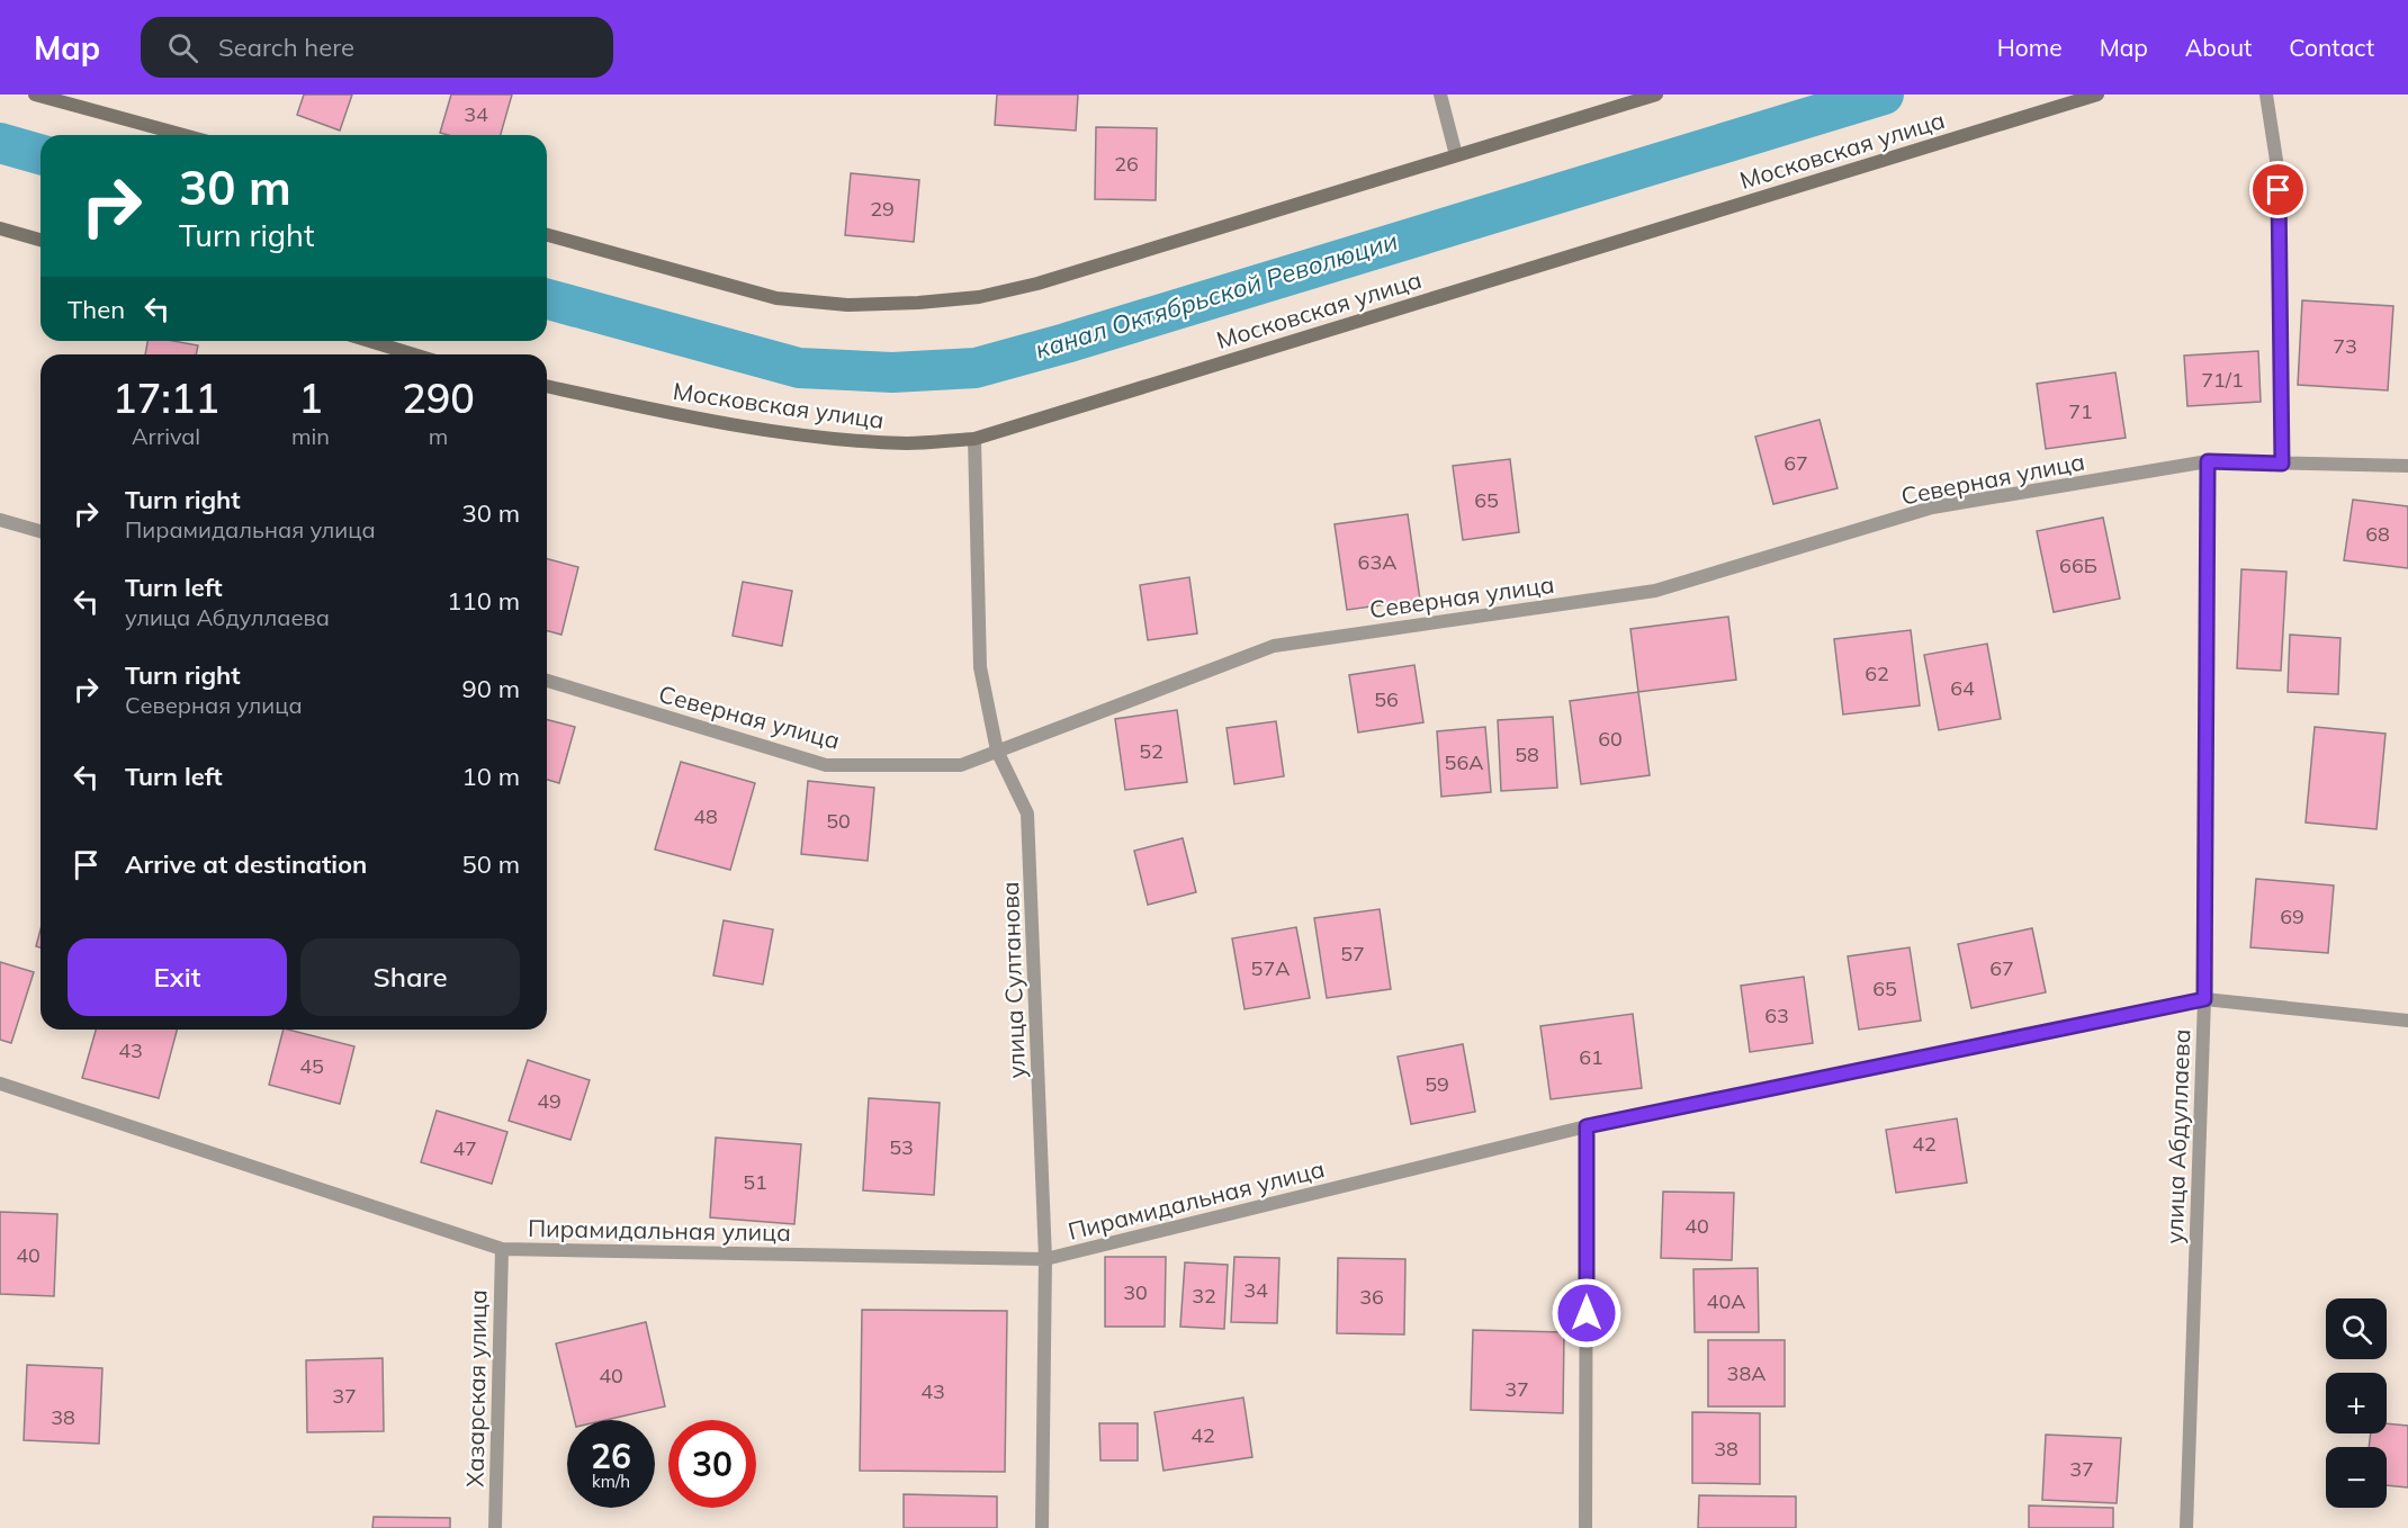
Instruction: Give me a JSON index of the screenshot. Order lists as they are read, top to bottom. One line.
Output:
{"streets":{"main road":["Московская улица"],"street":["Северная улица","улица Султанова","улица Абдуллаева","Пирамидальная улица","Хазарская улица"]},"crossings":[["Московская улица","улица Султанова"],["Северная улица","улица Султанова"],["Северная улица","улица Абдуллаева"],["улица Султанова","Пирамидальная улица"],["улица Абдуллаева","Пирамидальная улица"],["Пирамидальная улица","Хазарская улица"]],"water":["канал Октябрьской Революции"],"house_numbers":["34","26","29","73","71/1","71","67","65","68","63А","66Б","62","64","56","60","52","58","56А","48","50","69","57","57А","67","65","63","43","61","45","59","49","42","53","47","51","40","40","34","30","32","36","40А","38А","40","37","43","37","38","42","38","37"],"page":{"header":"Map","search":"Search here","nav":["Home","Map","About","Contact"],"turn":["30 m","Turn right"],"then":"Then","eta":["17:11","Arrival","1","min","290","m"],"list":[{"name":"Turn right","note":"Пирамидальная улица","value":"30 m"},{"name":"Turn left","note":"улица Абдуллаева","value":"110 m"},{"name":"Turn right","note":"Северная улица","value":"90 m"},{"name":"Turn left","value":"10 m"},{"name":"Arrive at destination","value":"50 m"}],"buttons":["Exit","Share"],"map_buttons":["+","−"],"speed":"26 km/h","limit":"30"}}
